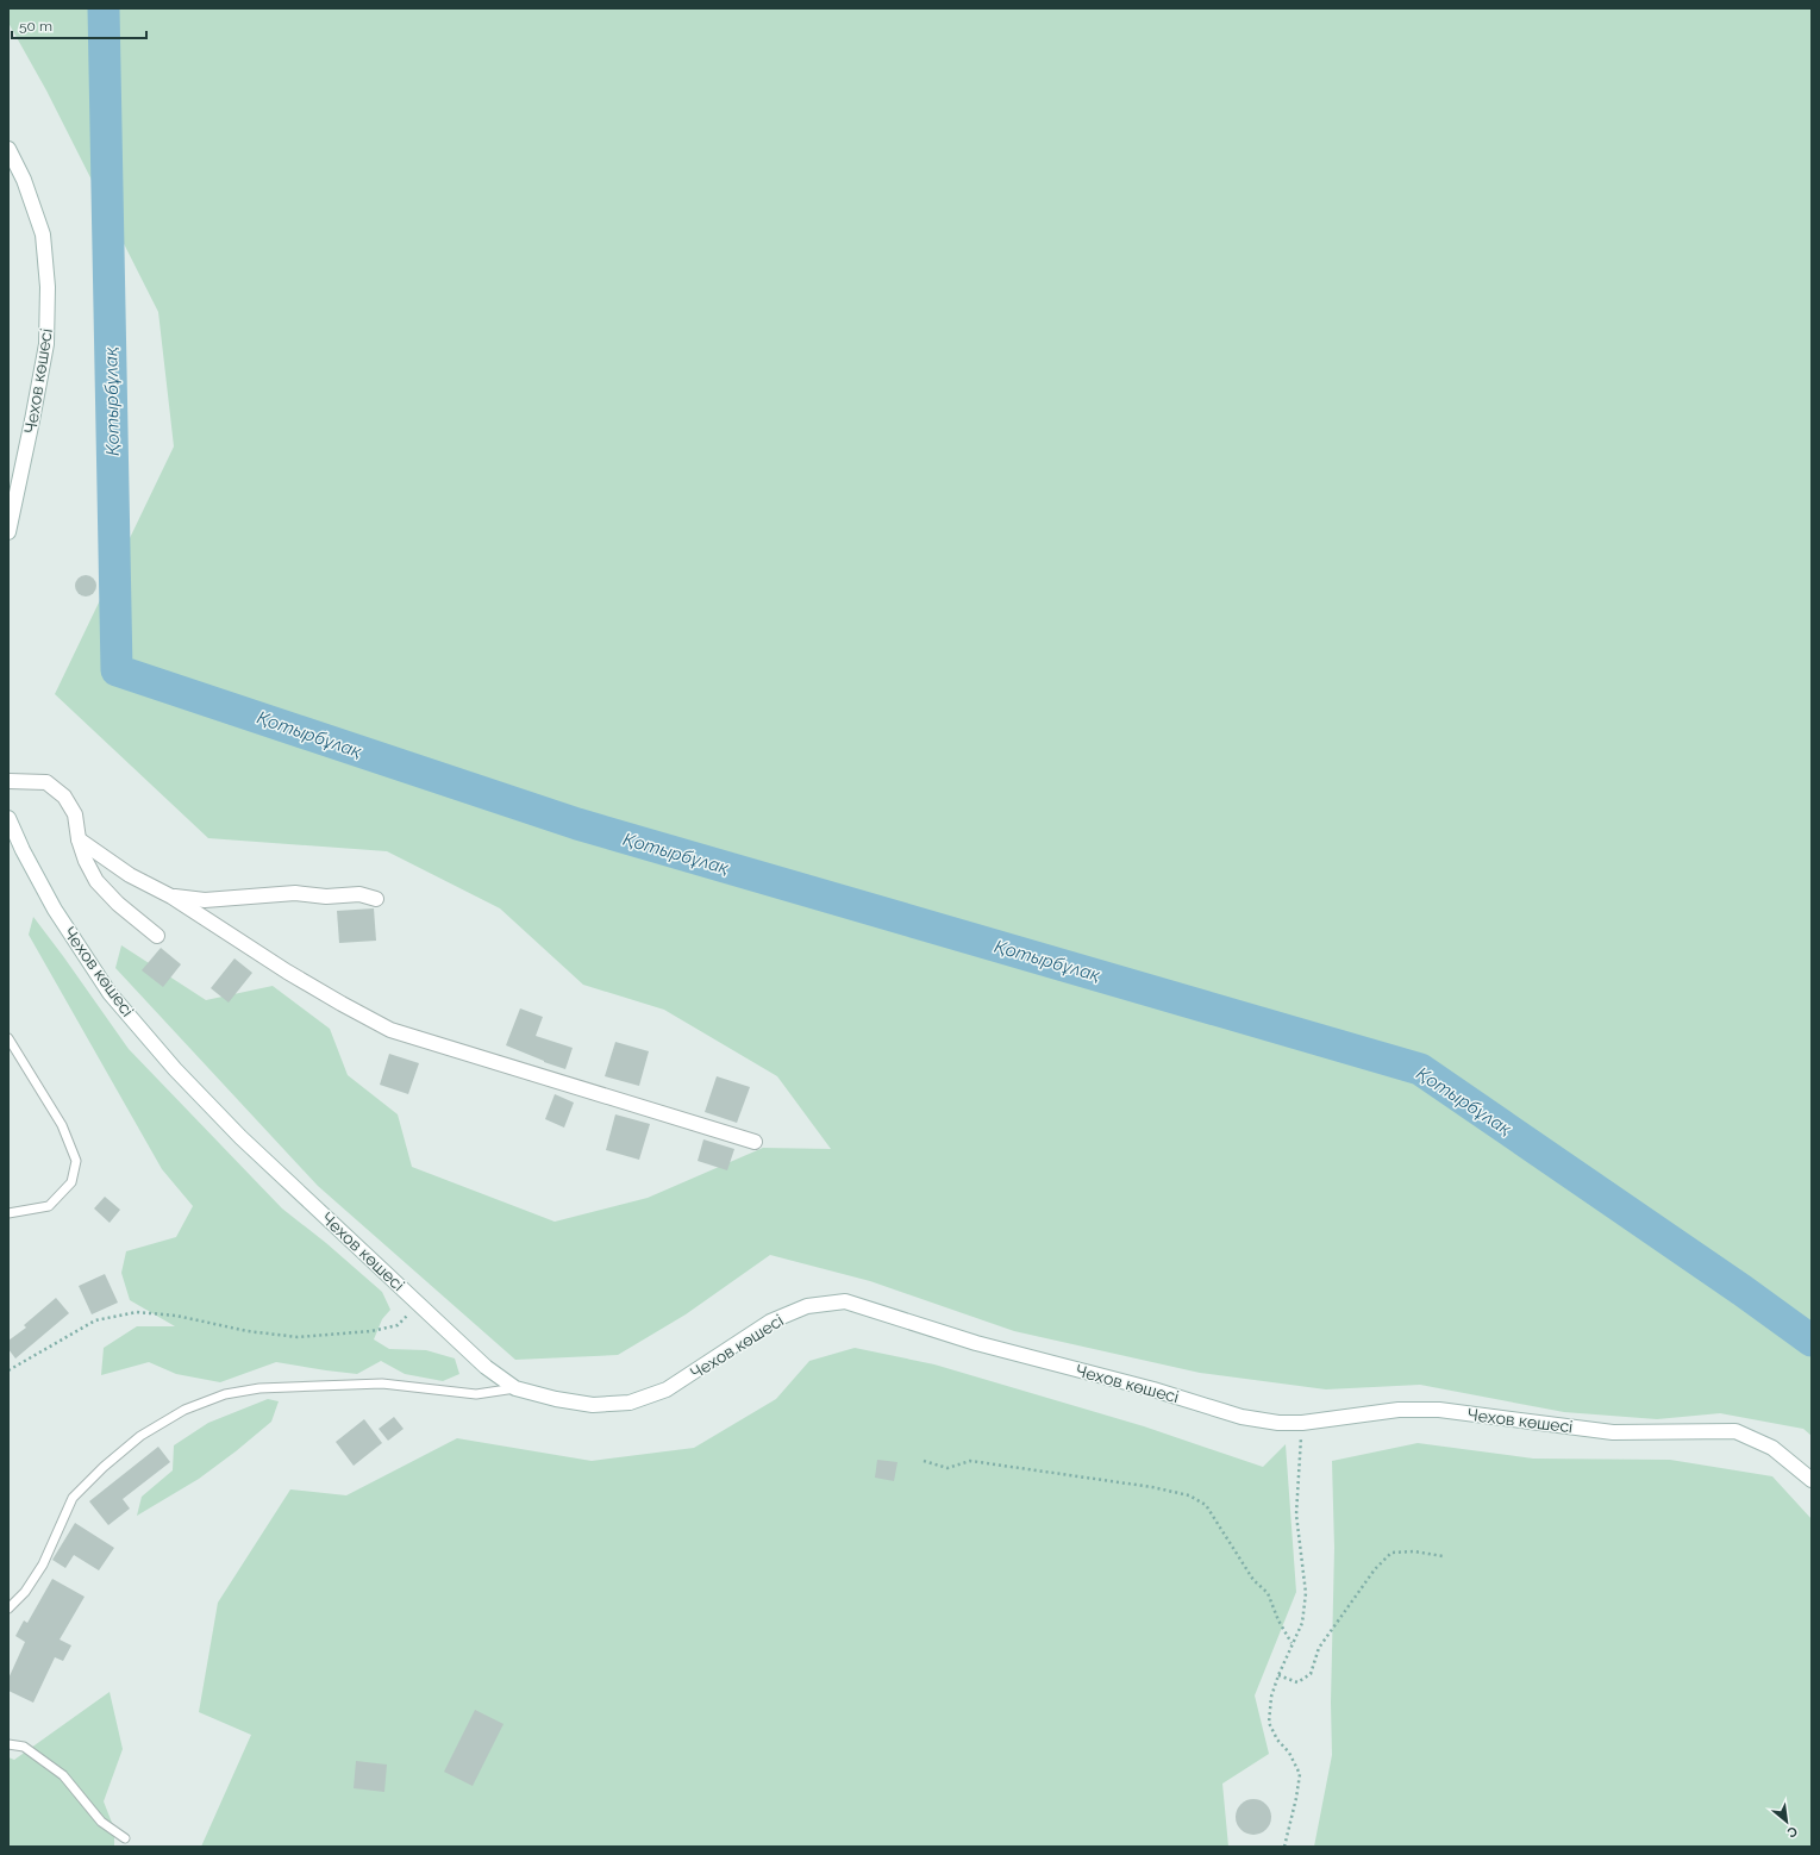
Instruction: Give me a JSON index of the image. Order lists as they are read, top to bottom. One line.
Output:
{"streets":{"main road":["Чехов көшесі"]},"water":["Қотырбұлақ"],"scale_bar":"50 m","north":"bottom right"}
